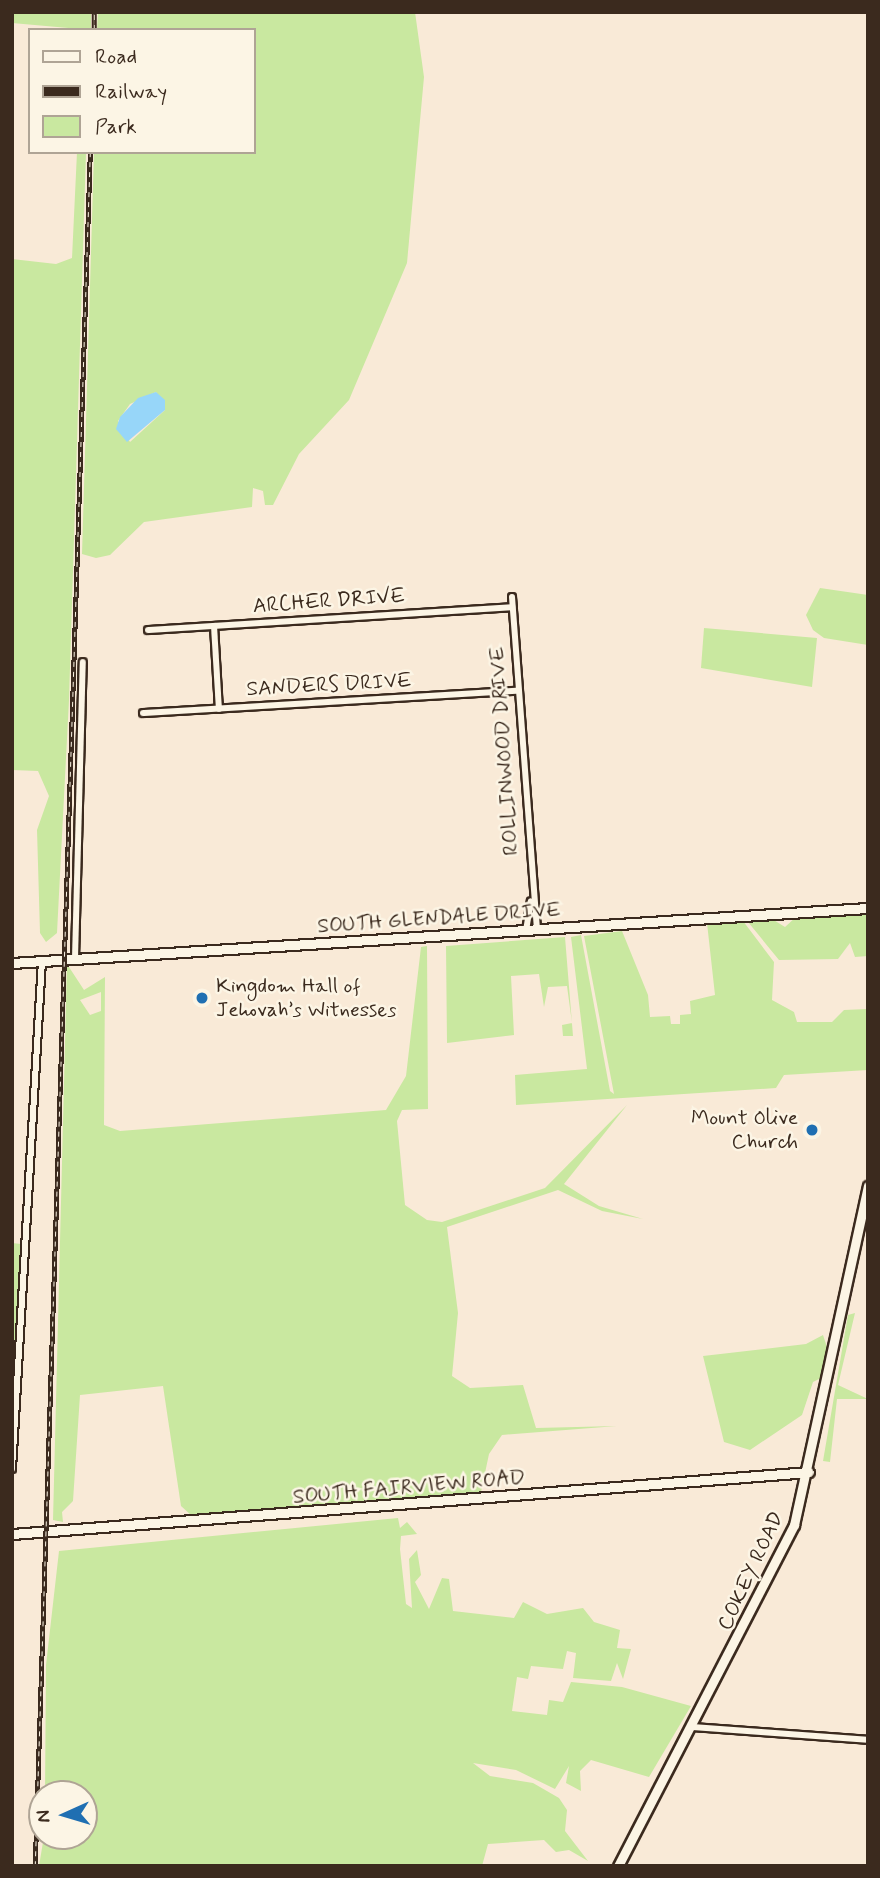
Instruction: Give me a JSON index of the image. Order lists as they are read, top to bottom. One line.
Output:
{"streets":{"street":["ARCHER DRIVE","SANDERS DRIVE","ROLLINWOOD DRIVE","SOUTH GLENDALE DRIVE","SOUTH FAIRVIEW ROAD","COKEY ROAD"]},"crossings":[["ARCHER DRIVE","ROLLINWOOD DRIVE"],["SANDERS DRIVE","ROLLINWOOD DRIVE"],["ROLLINWOOD DRIVE","SOUTH GLENDALE DRIVE"],["SOUTH FAIRVIEW ROAD","COKEY ROAD"]],"places":["Kingdom Hall of Jehovah’s Witnesses","Mount Olive Church"],"legend":["Road","Railway","Park"],"north":"left"}
